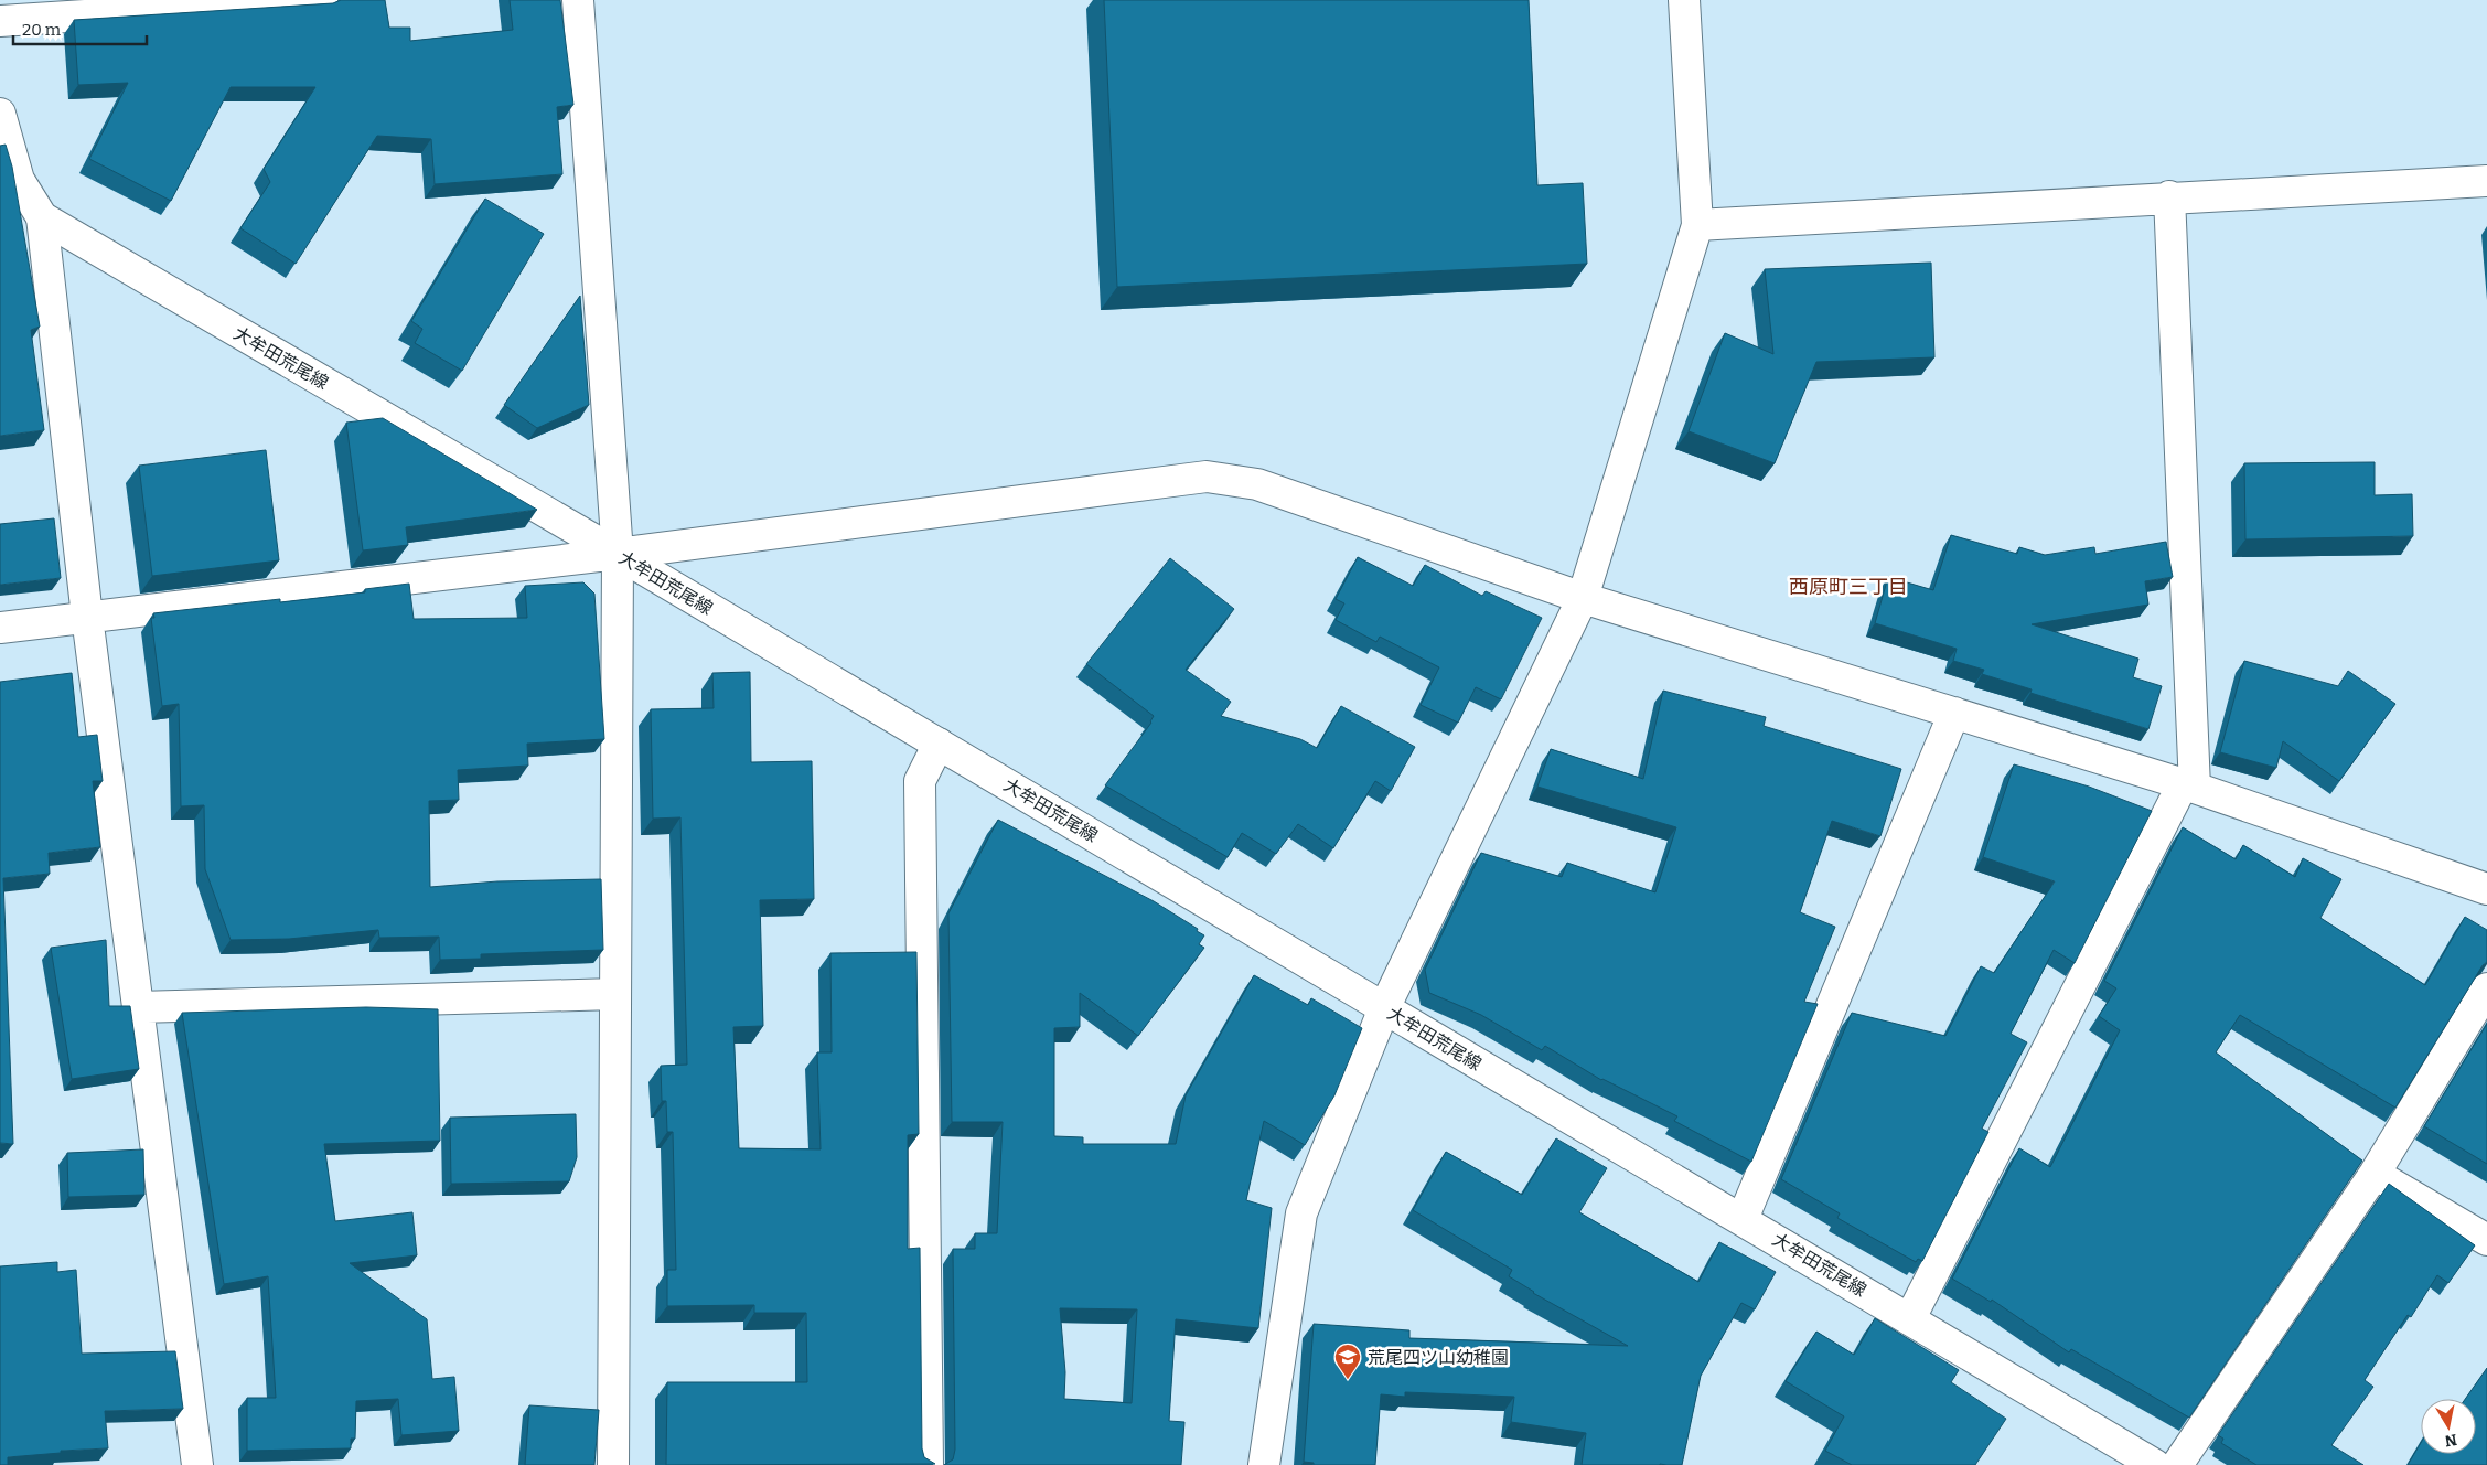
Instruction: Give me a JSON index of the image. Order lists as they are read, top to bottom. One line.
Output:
{"streets":{"street":["大牟田荒尾線"]},"districts":["西原町三丁目"],"places":{"school or university":["荒尾四ツ山幼稚園"]},"scale_bar":"20 m","north":"bottom"}
